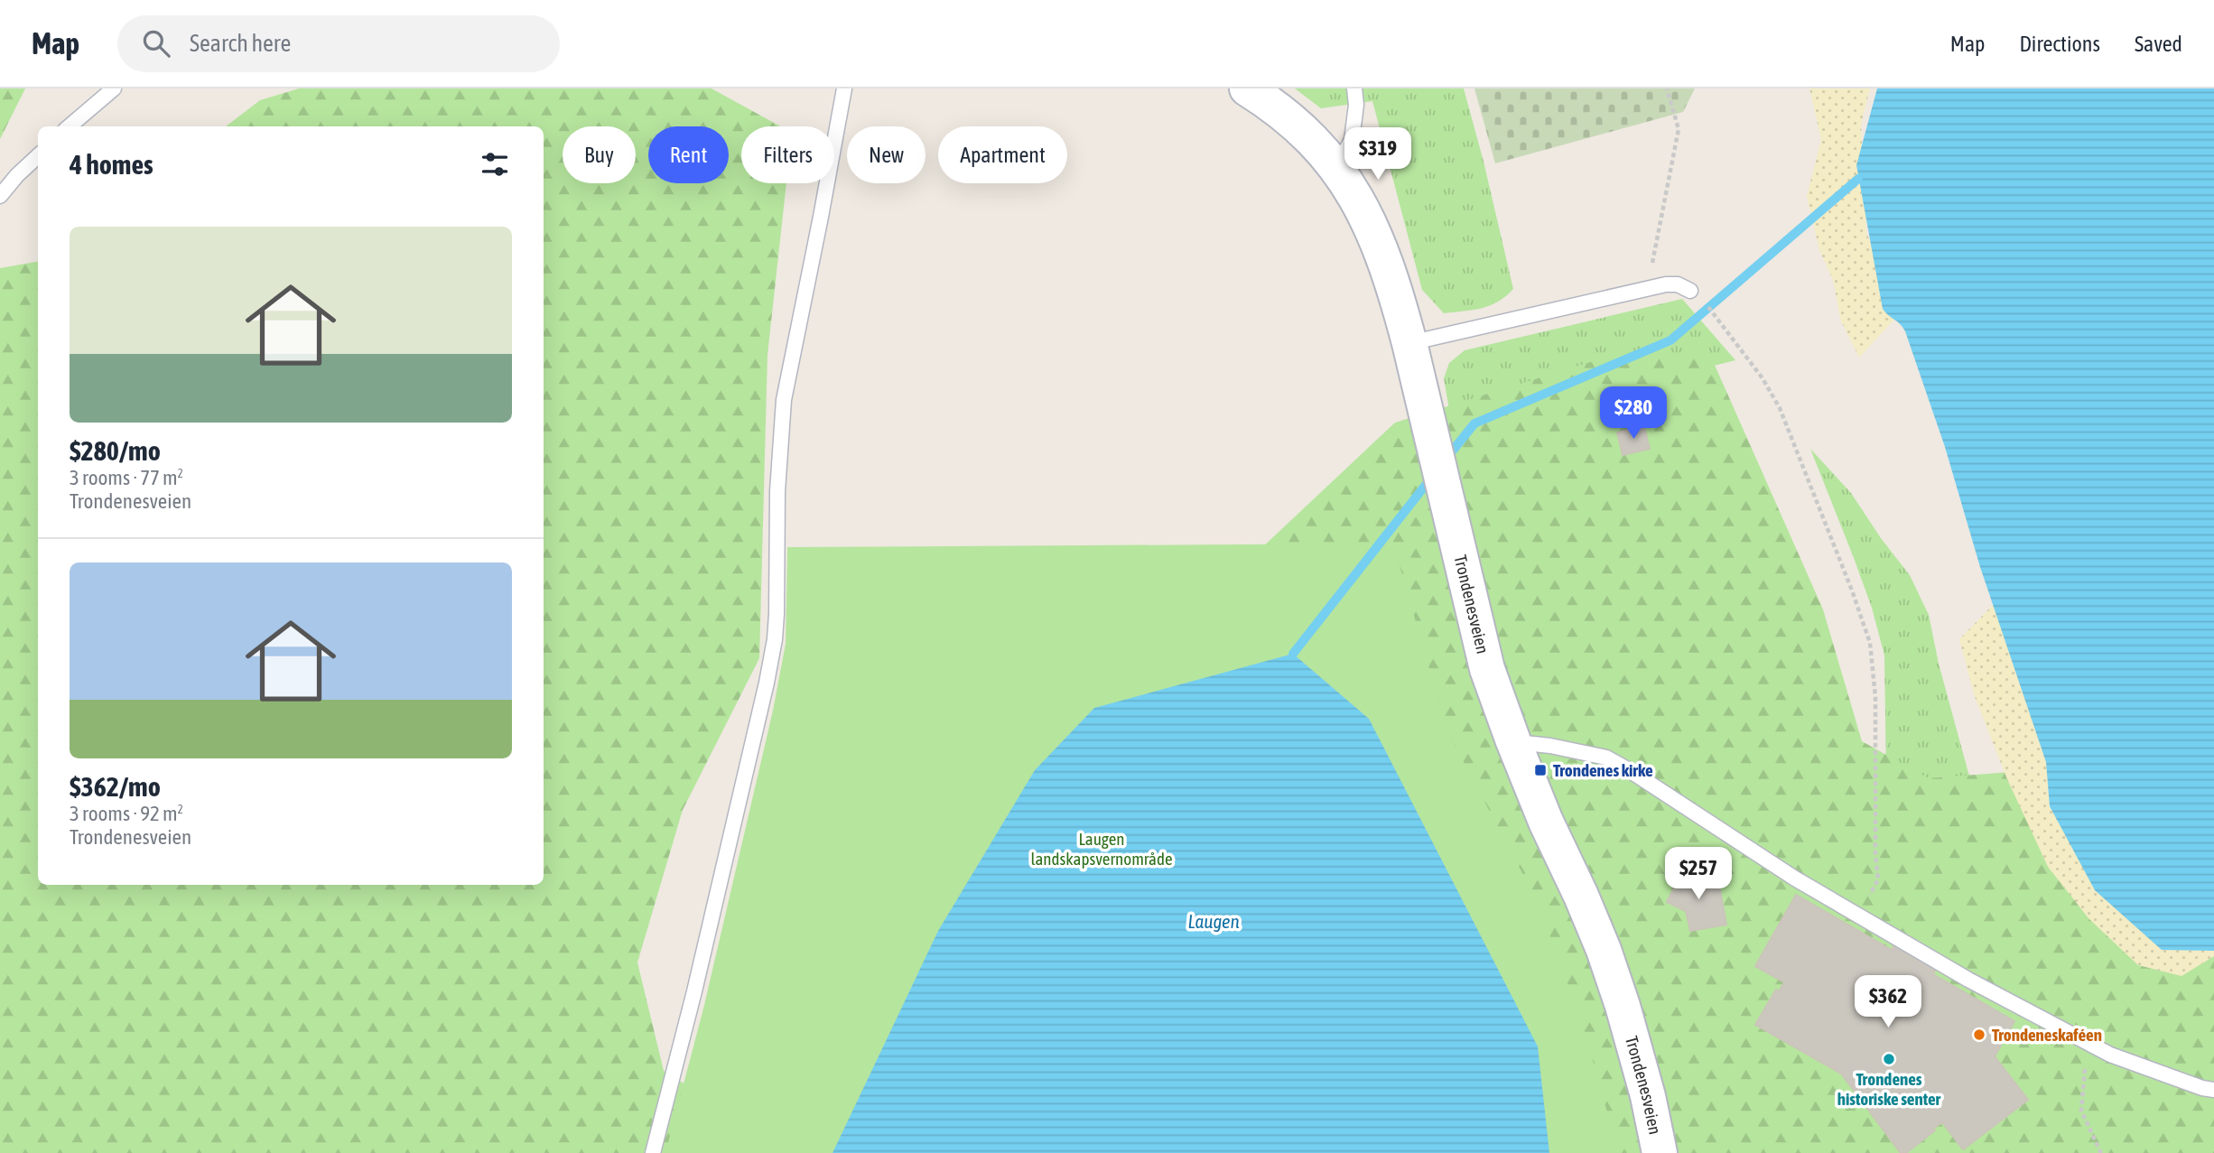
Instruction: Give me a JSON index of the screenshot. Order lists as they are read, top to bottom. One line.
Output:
{"streets":{"main road":["Trondenesveien"]},"water":["Laugen"],"parks":["Laugen landskapsvernområde"],"places":{"transit":["Trondenes kirke"],"other":["Trondeneskaféen","Trondenes historiske senter"]},"page":{"header":"Map","search":"Search here","nav":["Map","Directions","Saved"],"chip":["Buy","Rent","Filters","New","Apartment"],"heading":"4 homes","price":["$319","$280","$257","$362"],"list":[{"name":"$280/mo","note":"3 rooms · 77 m² · Trondenesveien"},{"name":"$362/mo","note":"3 rooms · 92 m² · Trondenesveien"}]}}
